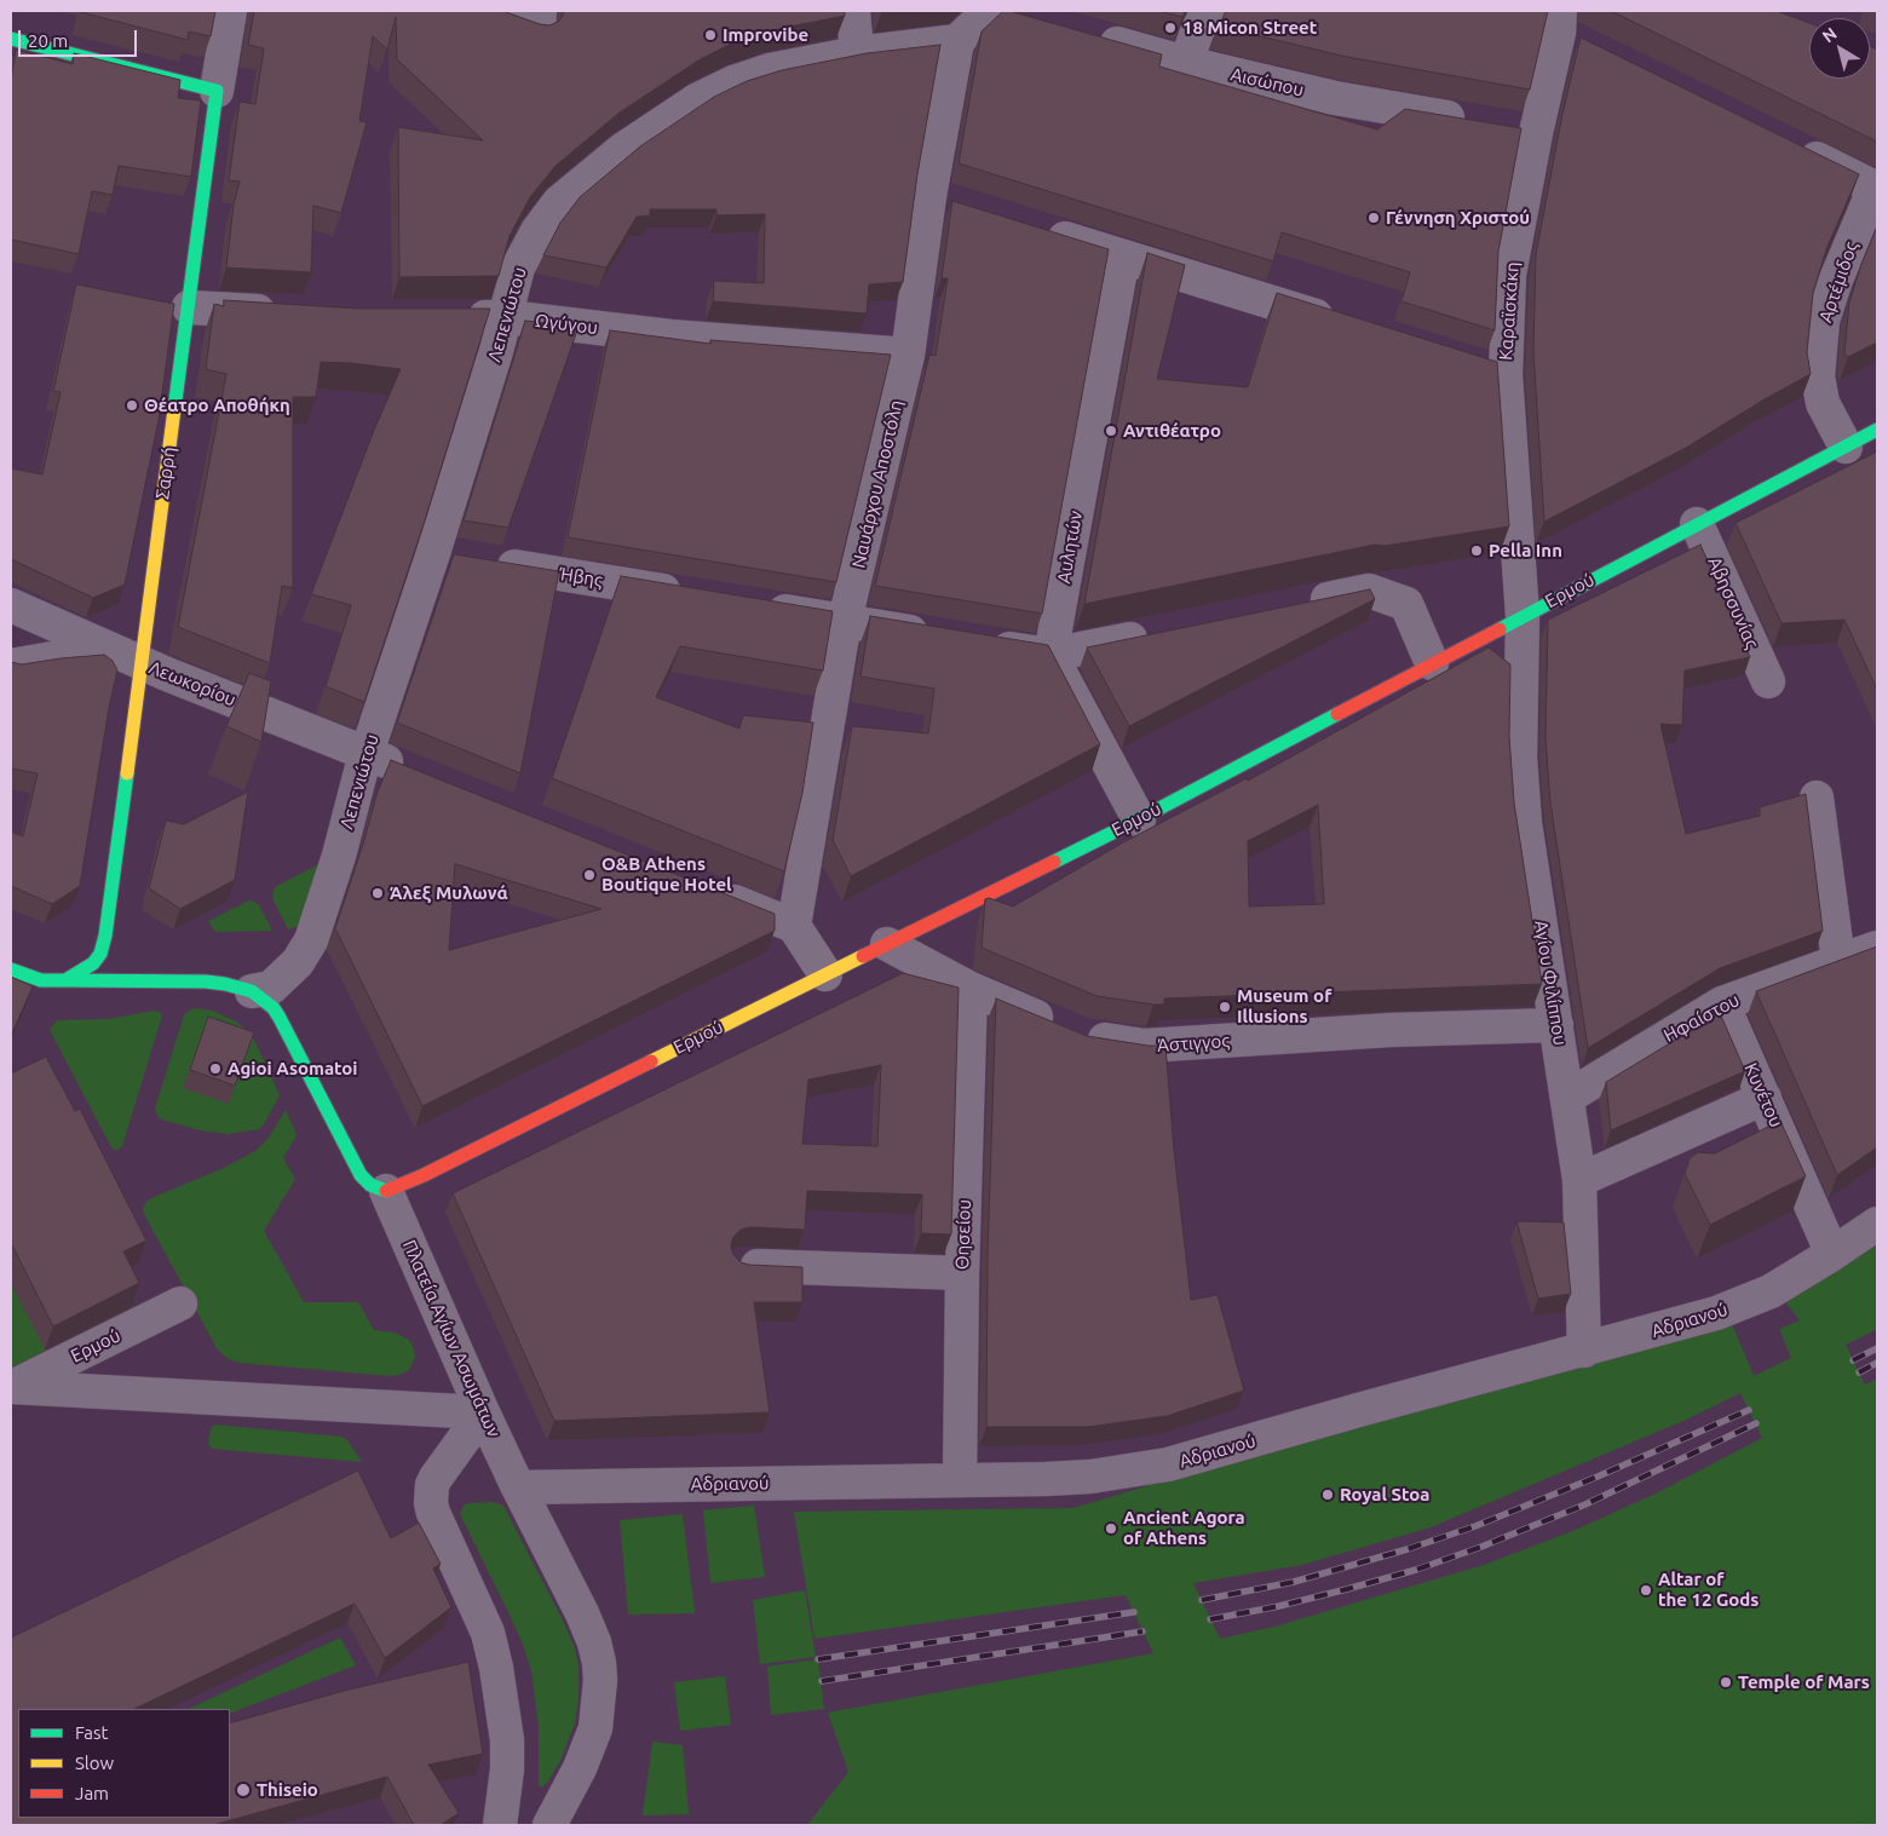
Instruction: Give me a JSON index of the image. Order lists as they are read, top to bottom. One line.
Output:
{"streets":{"street":["Αισώπου","Αρτέμιδος","Καραϊσκάκη","Λεπενιώτου","Ωγύγου","Σαρρή","Ναυάρχου Αποστόλη","Αυλητών","Ήβης","Ερμού","Αβησσυνίας","Λεωκορίου","Αγίου Φιλίππου","Ηφαίστου","Άστιγγος","Κυνέτου","Θησείου","Αδριανού","Πλατεία Αγίων Ασωμάτων"]},"crossings":[["Αισώπου","Καραϊσκάκη"],["Αρτέμιδος","Ερμού"],["Καραϊσκάκη","Ερμού"],["Καραϊσκάκη","Αγίου Φιλίππου"],["Λεπενιώτου","Ωγύγου"],["Λεπενιώτου","Ναυάρχου Αποστόλη"],["Λεπενιώτου","Ήβης"],["Λεπενιώτου","Λεωκορίου"],["Ωγύγου","Ναυάρχου Αποστόλη"],["Σαρρή","Λεωκορίου"],["Ερμού","Αβησσυνίας"],["Ερμού","Αγίου Φιλίππου"],["Ερμού","Άστιγγος"],["Ερμού","Πλατεία Αγίων Ασωμάτων"],["Αγίου Φιλίππου","Ηφαίστου"],["Αγίου Φιλίππου","Άστιγγος"],["Αγίου Φιλίππου","Αδριανού"],["Ηφαίστου","Κυνέτου"],["Άστιγγος","Θησείου"],["Κυνέτου","Αδριανού"],["Θησείου","Αδριανού"],["Αδριανού","Πλατεία Αγίων Ασωμάτων"]],"places":["18 Micon Street","Improvibe","Γέννηση Χριστού","Θέατρο Αποθήκη","Αντιθέατρο","Pella Inn","O&B Athens Boutique Hotel","Άλεξ Μυλωνά","Museum of Illusions","Agioi Asomatoi","Royal Stoa","Ancient Agora of Athens","Altar of the 12 Gods","Temple of Mars","Thiseio"],"legend":["Fast","Slow","Jam"],"scale_bar":"20 m","north":"top left"}
